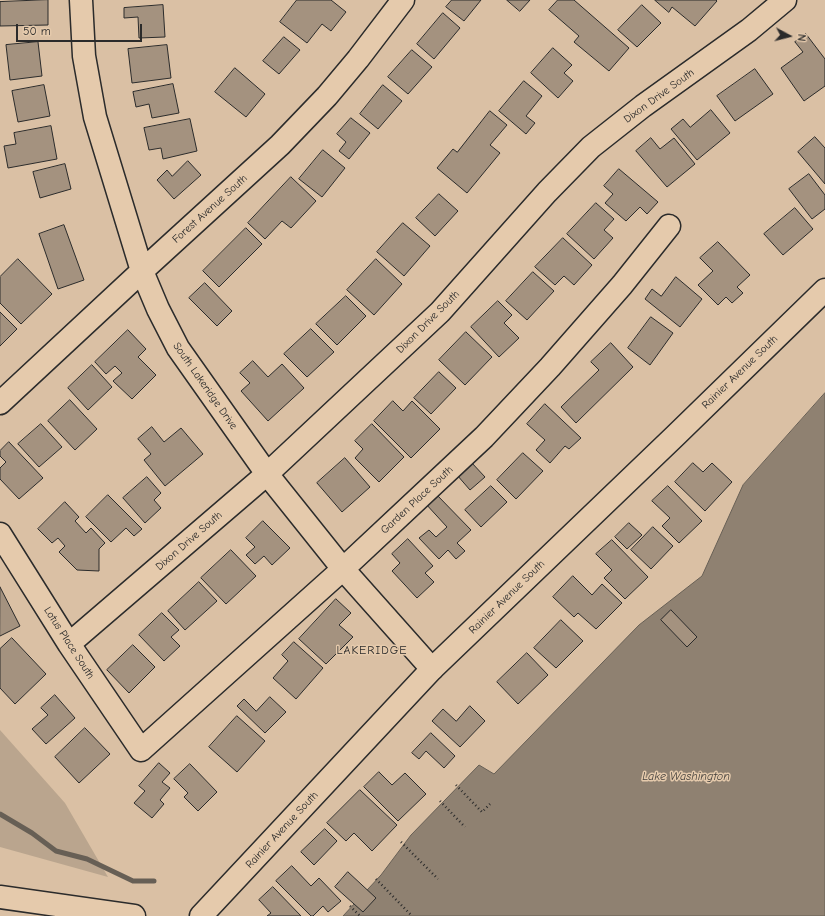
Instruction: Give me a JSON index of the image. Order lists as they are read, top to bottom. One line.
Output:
{"streets":{"street":["Dixon Drive South","Forest Avenue South","Rainier Avenue South","South Lakeridge Drive","Garden Place South","Lotus Place South"]},"crossings":[["Dixon Drive South","South Lakeridge Drive"],["Dixon Drive South","Lotus Place South"],["Forest Avenue South","South Lakeridge Drive"],["Rainier Avenue South","South Lakeridge Drive"],["South Lakeridge Drive","Garden Place South"],["Garden Place South","Lotus Place South"]],"districts":["LAKERIDGE"],"water":["Lake Washington"],"scale_bar":"50 m","north":"right"}
